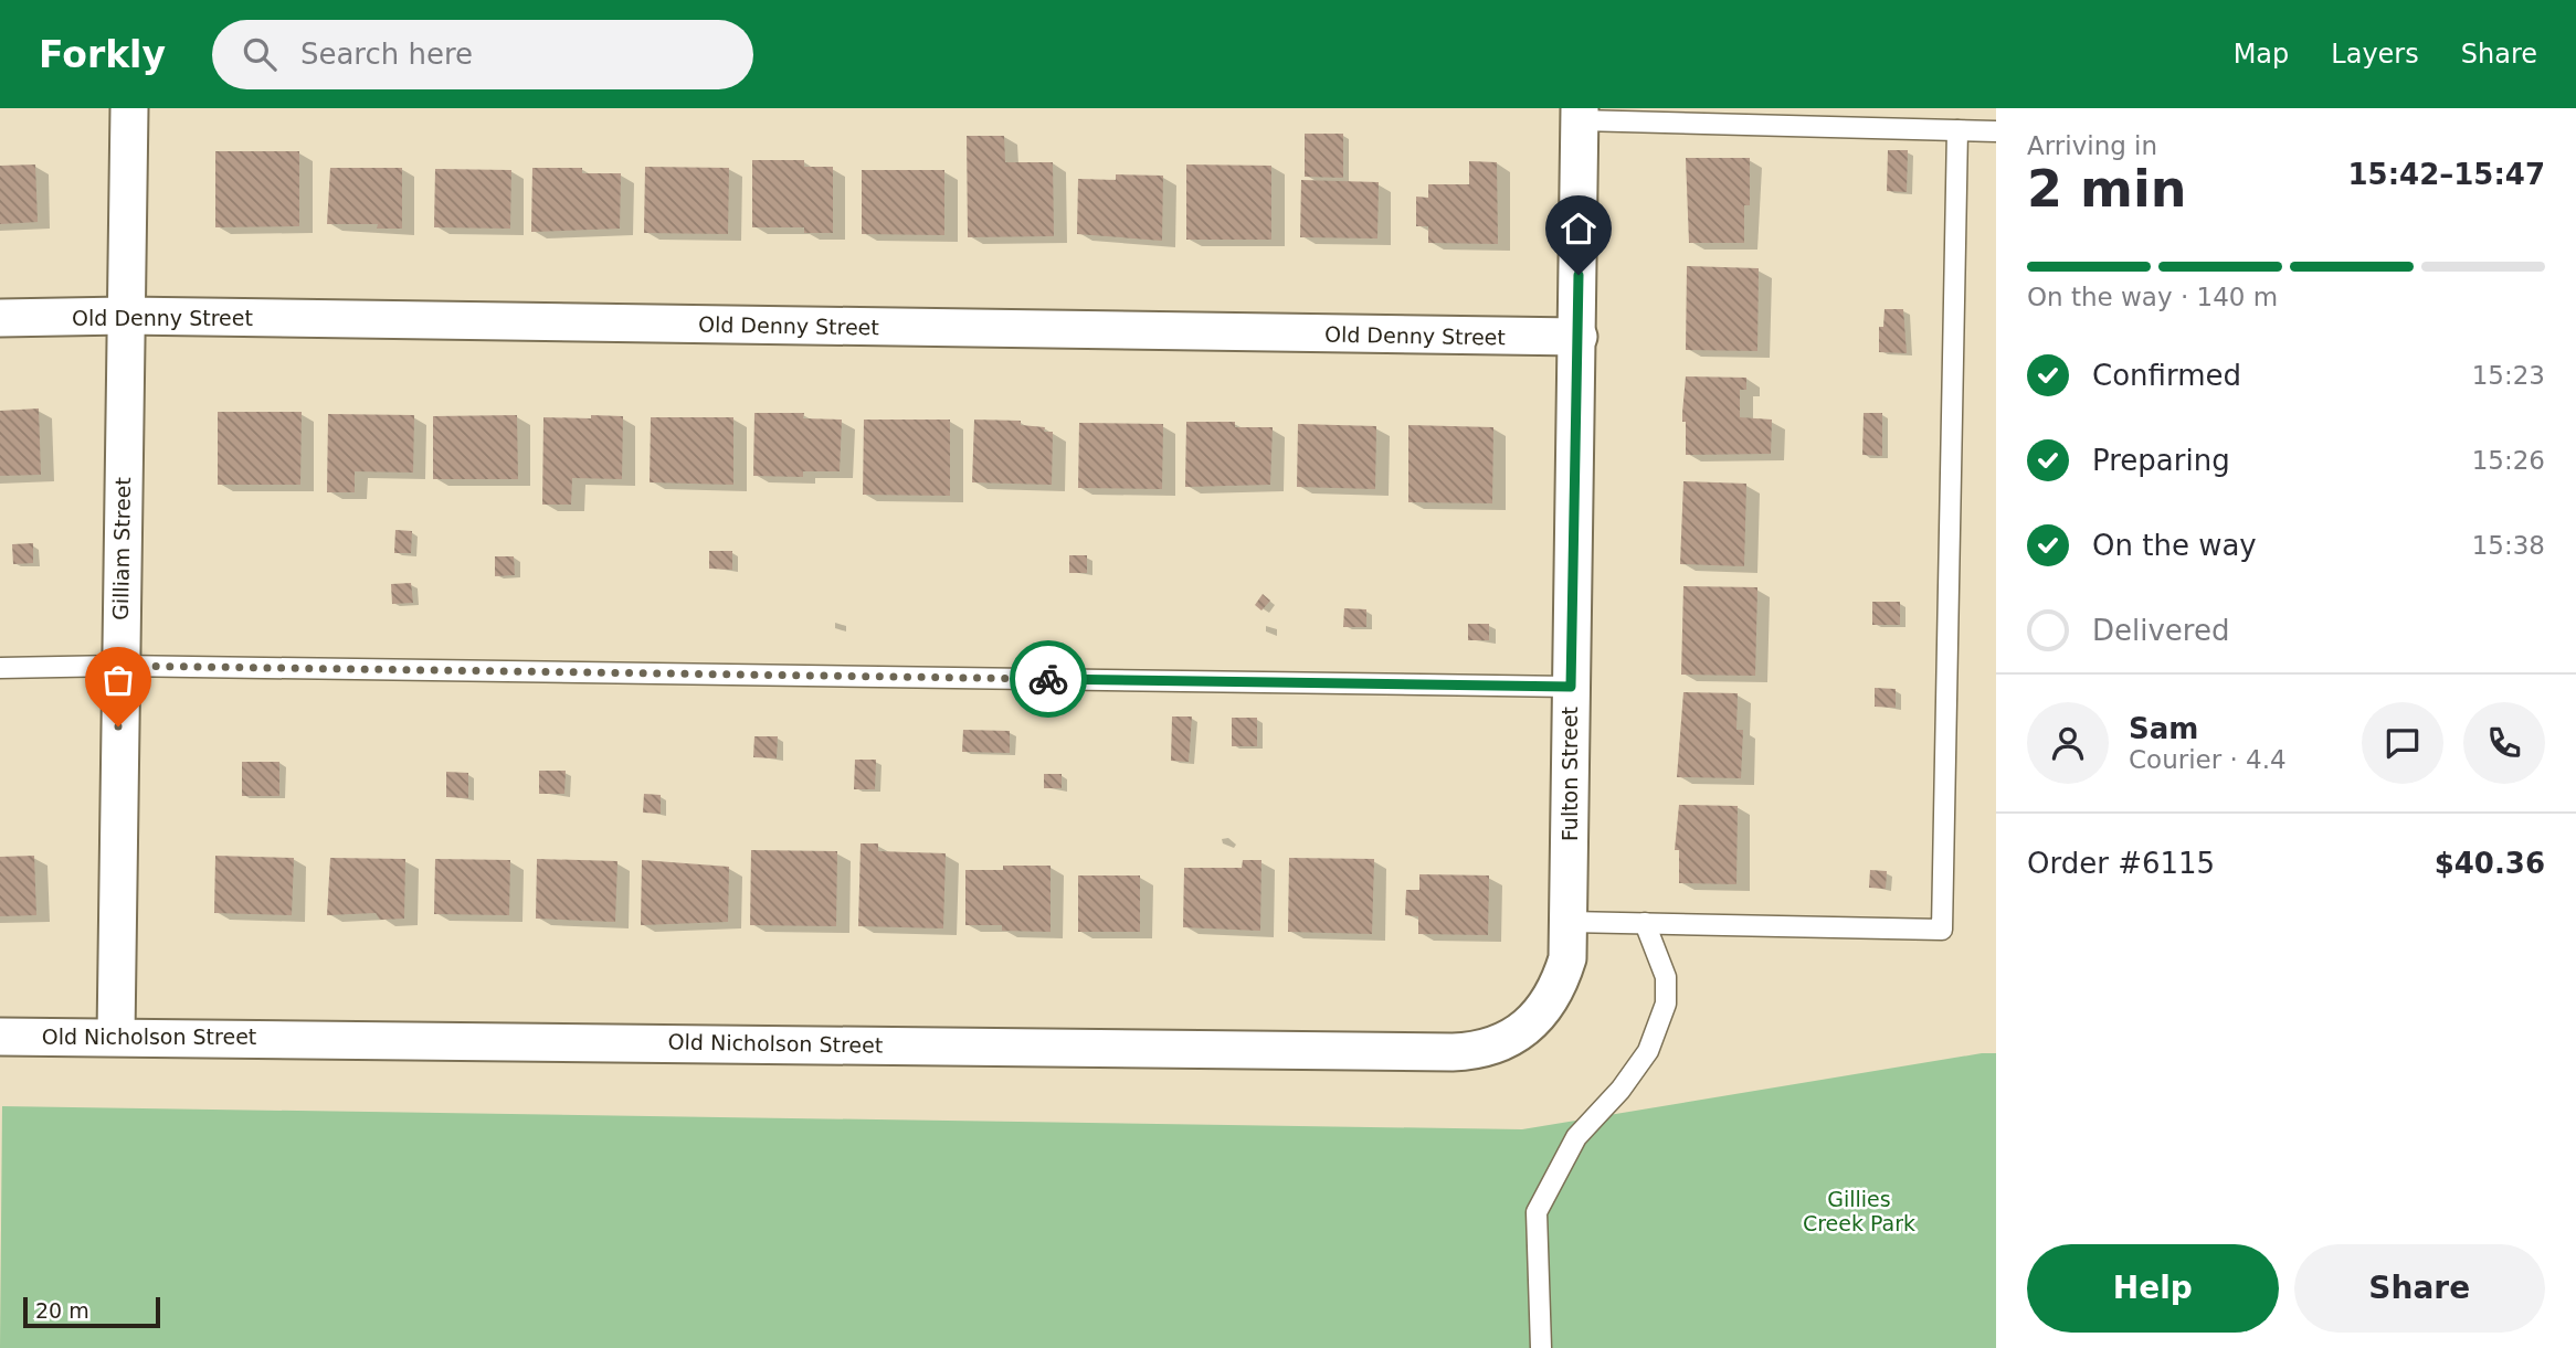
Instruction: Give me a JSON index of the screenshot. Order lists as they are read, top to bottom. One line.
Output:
{"streets":{"street":["Old Denny Street","Gilliam Street","Fulton Street","Old Nicholson Street"]},"crossings":[["Old Denny Street","Gilliam Street"],["Old Denny Street","Fulton Street"],["Gilliam Street","Old Nicholson Street"],["Fulton Street","Old Nicholson Street"]],"parks":["Gillies Creek Park"],"scale_bar":"20 m","page":{"header":"Forkly","search":"Search here","nav":["Map","Layers","Share"],"heading":["2 min","Arriving in","15:42–15:47"],"panel":["Sam","Courier · 4.4","Order #6115","$40.36"],"bar":"On the way · 140 m","list":[["Confirmed","15:23"],["Preparing","15:26"],["On the way","15:38"],"Delivered"],"buttons":["Help","Share"],"scale":"20 m"}}
